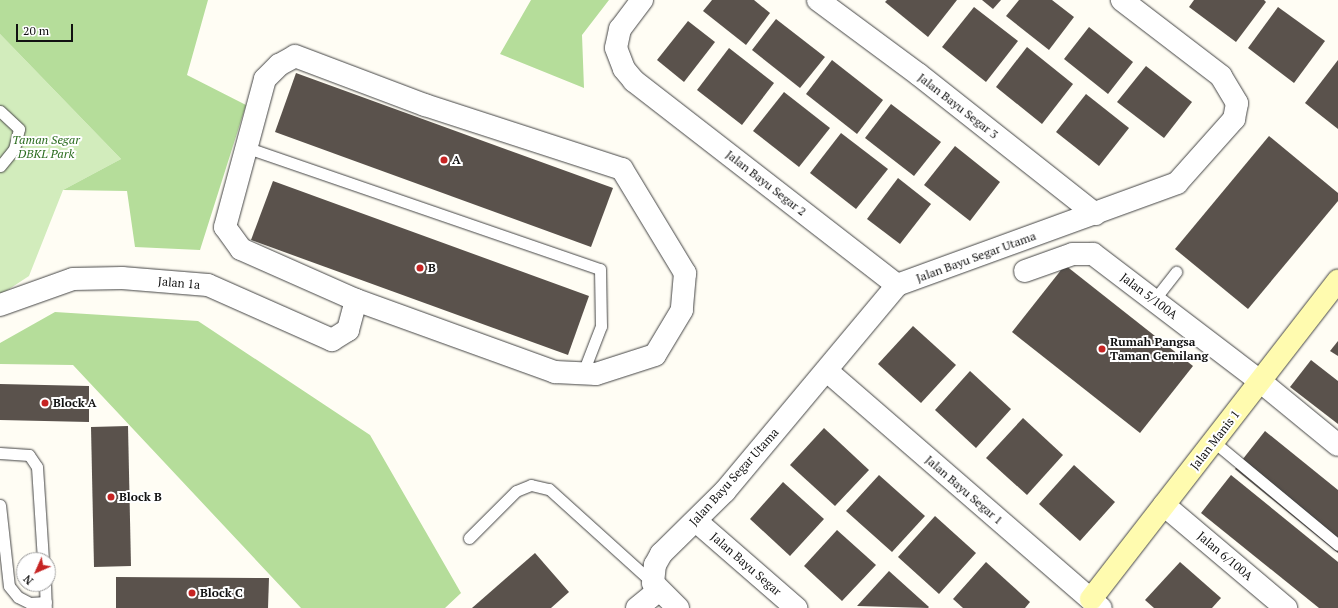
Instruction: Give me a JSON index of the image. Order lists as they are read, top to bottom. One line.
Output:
{"streets":{"street":["Jalan Bayu Segar 3","Jalan Bayu Segar 2","Jalan Bayu Segar Utama","Jalan 1a","Jalan 5/100A","Jalan Manis 1","Jalan Bayu Segar 1","Jalan 6/100A","Jalan Bayu Segar"]},"crossings":[["Jalan Bayu Segar 3","Jalan Bayu Segar Utama"],["Jalan Bayu Segar 2","Jalan Bayu Segar Utama"],["Jalan Bayu Segar Utama","Jalan Bayu Segar 1"],["Jalan Bayu Segar Utama","Jalan Bayu Segar"],["Jalan 5/100A","Jalan Manis 1"],["Jalan Manis 1","Jalan Bayu Segar 1"],["Jalan Manis 1","Jalan 6/100A"]],"parks":["Taman Segar DBKL Park"],"places":["A","B","Rumah Pangsa Taman Gemilang","Block A","Block B","Block C"],"scale_bar":"20 m","north":"bottom left"}
